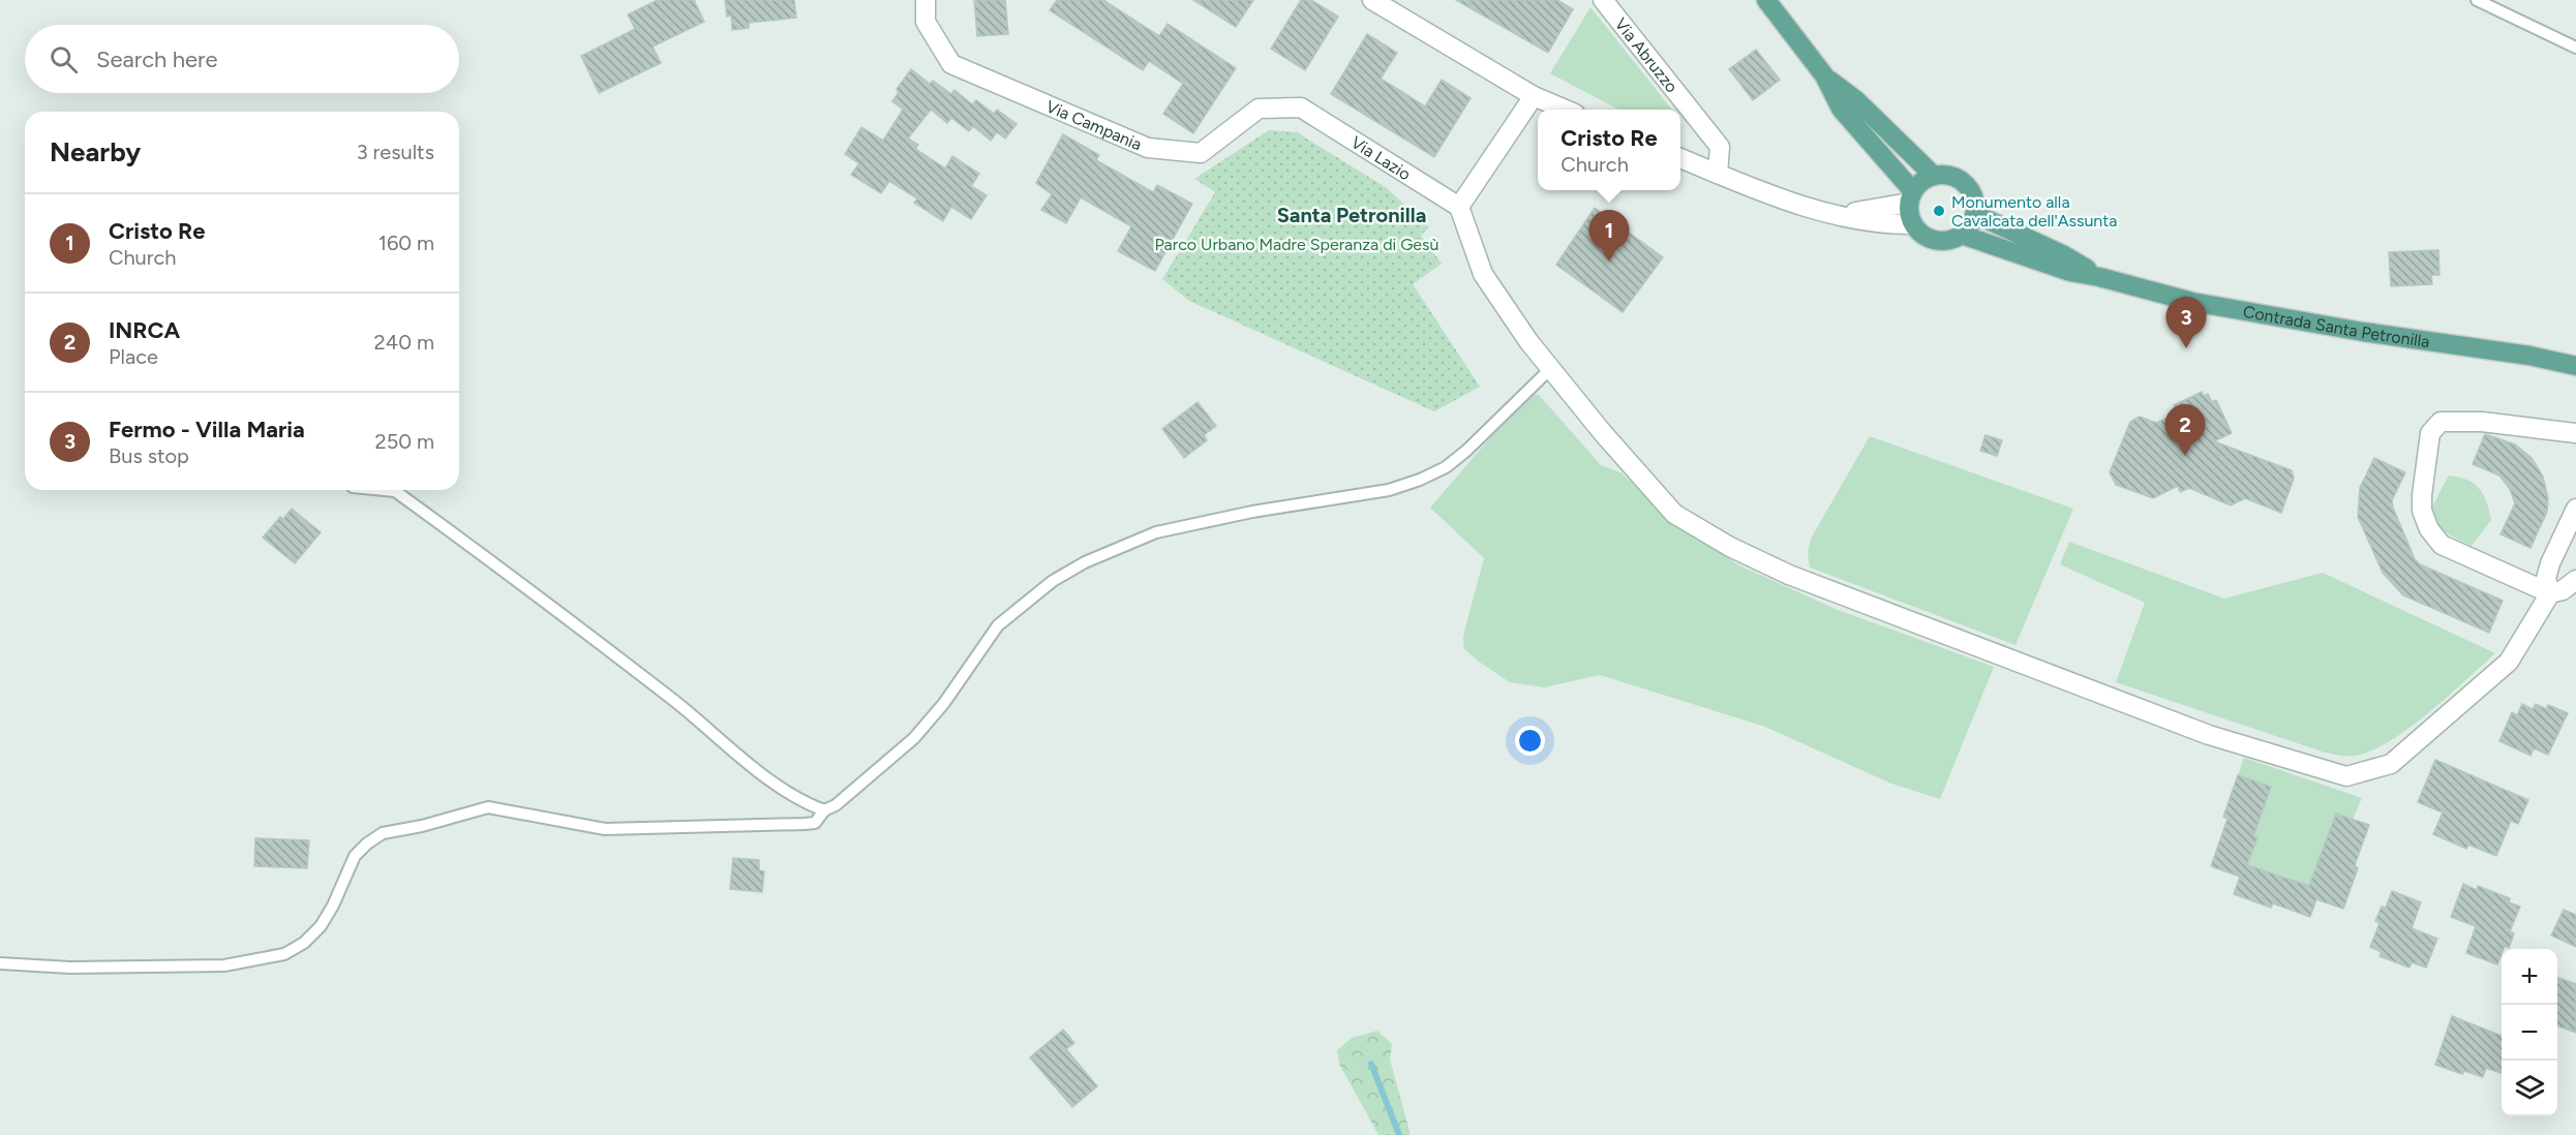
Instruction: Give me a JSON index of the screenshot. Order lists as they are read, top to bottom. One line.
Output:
{"streets":{"main road":["Contrada Santa Petronilla"],"street":["Via Abruzzo","Via Campania","Via Lazio"]},"crossings":[["Via Campania","Via Lazio"]],"districts":["Santa Petronilla"],"parks":["Parco Urbano Madre Speranza di Gesù"],"places":["Monumento alla Cavalcata dell'Assunta"],"page":{"search":"Search here","popup":["Cristo Re","Church"],"heading":["Nearby","3 results"],"list":[{"mark":"1","name":"Cristo Re","note":"Church","value":"160 m"},{"mark":"2","name":"INRCA","note":"Place","value":"240 m"},{"mark":"3","name":"Fermo - Villa Maria","note":"Bus stop","value":"250 m"}],"pins":["1","3","2"],"map_buttons":["+","−"]}}
